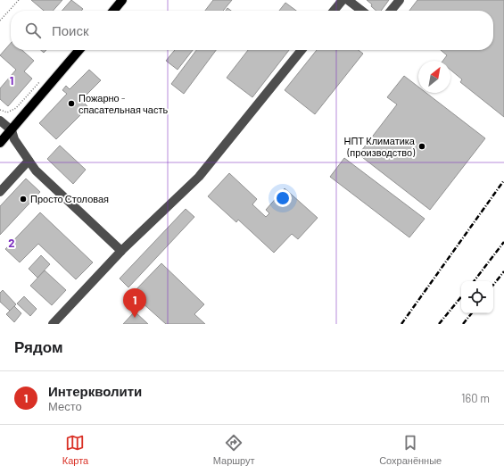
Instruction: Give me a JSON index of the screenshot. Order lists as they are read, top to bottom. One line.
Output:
{"places":["Пожарно - спасательная часть","НПТ Климатика (производство)","Просто Столовая"],"north":"top right","page":{"search":"Поиск","pins":"1","heading":"Рядом","list":[{"mark":"1","name":"Интеркволити","note":"Место","value":"160 m"}],"nav":["Карта","Маршрут","Сохранённые"]},"grid":{"rows":["1","2"]}}
